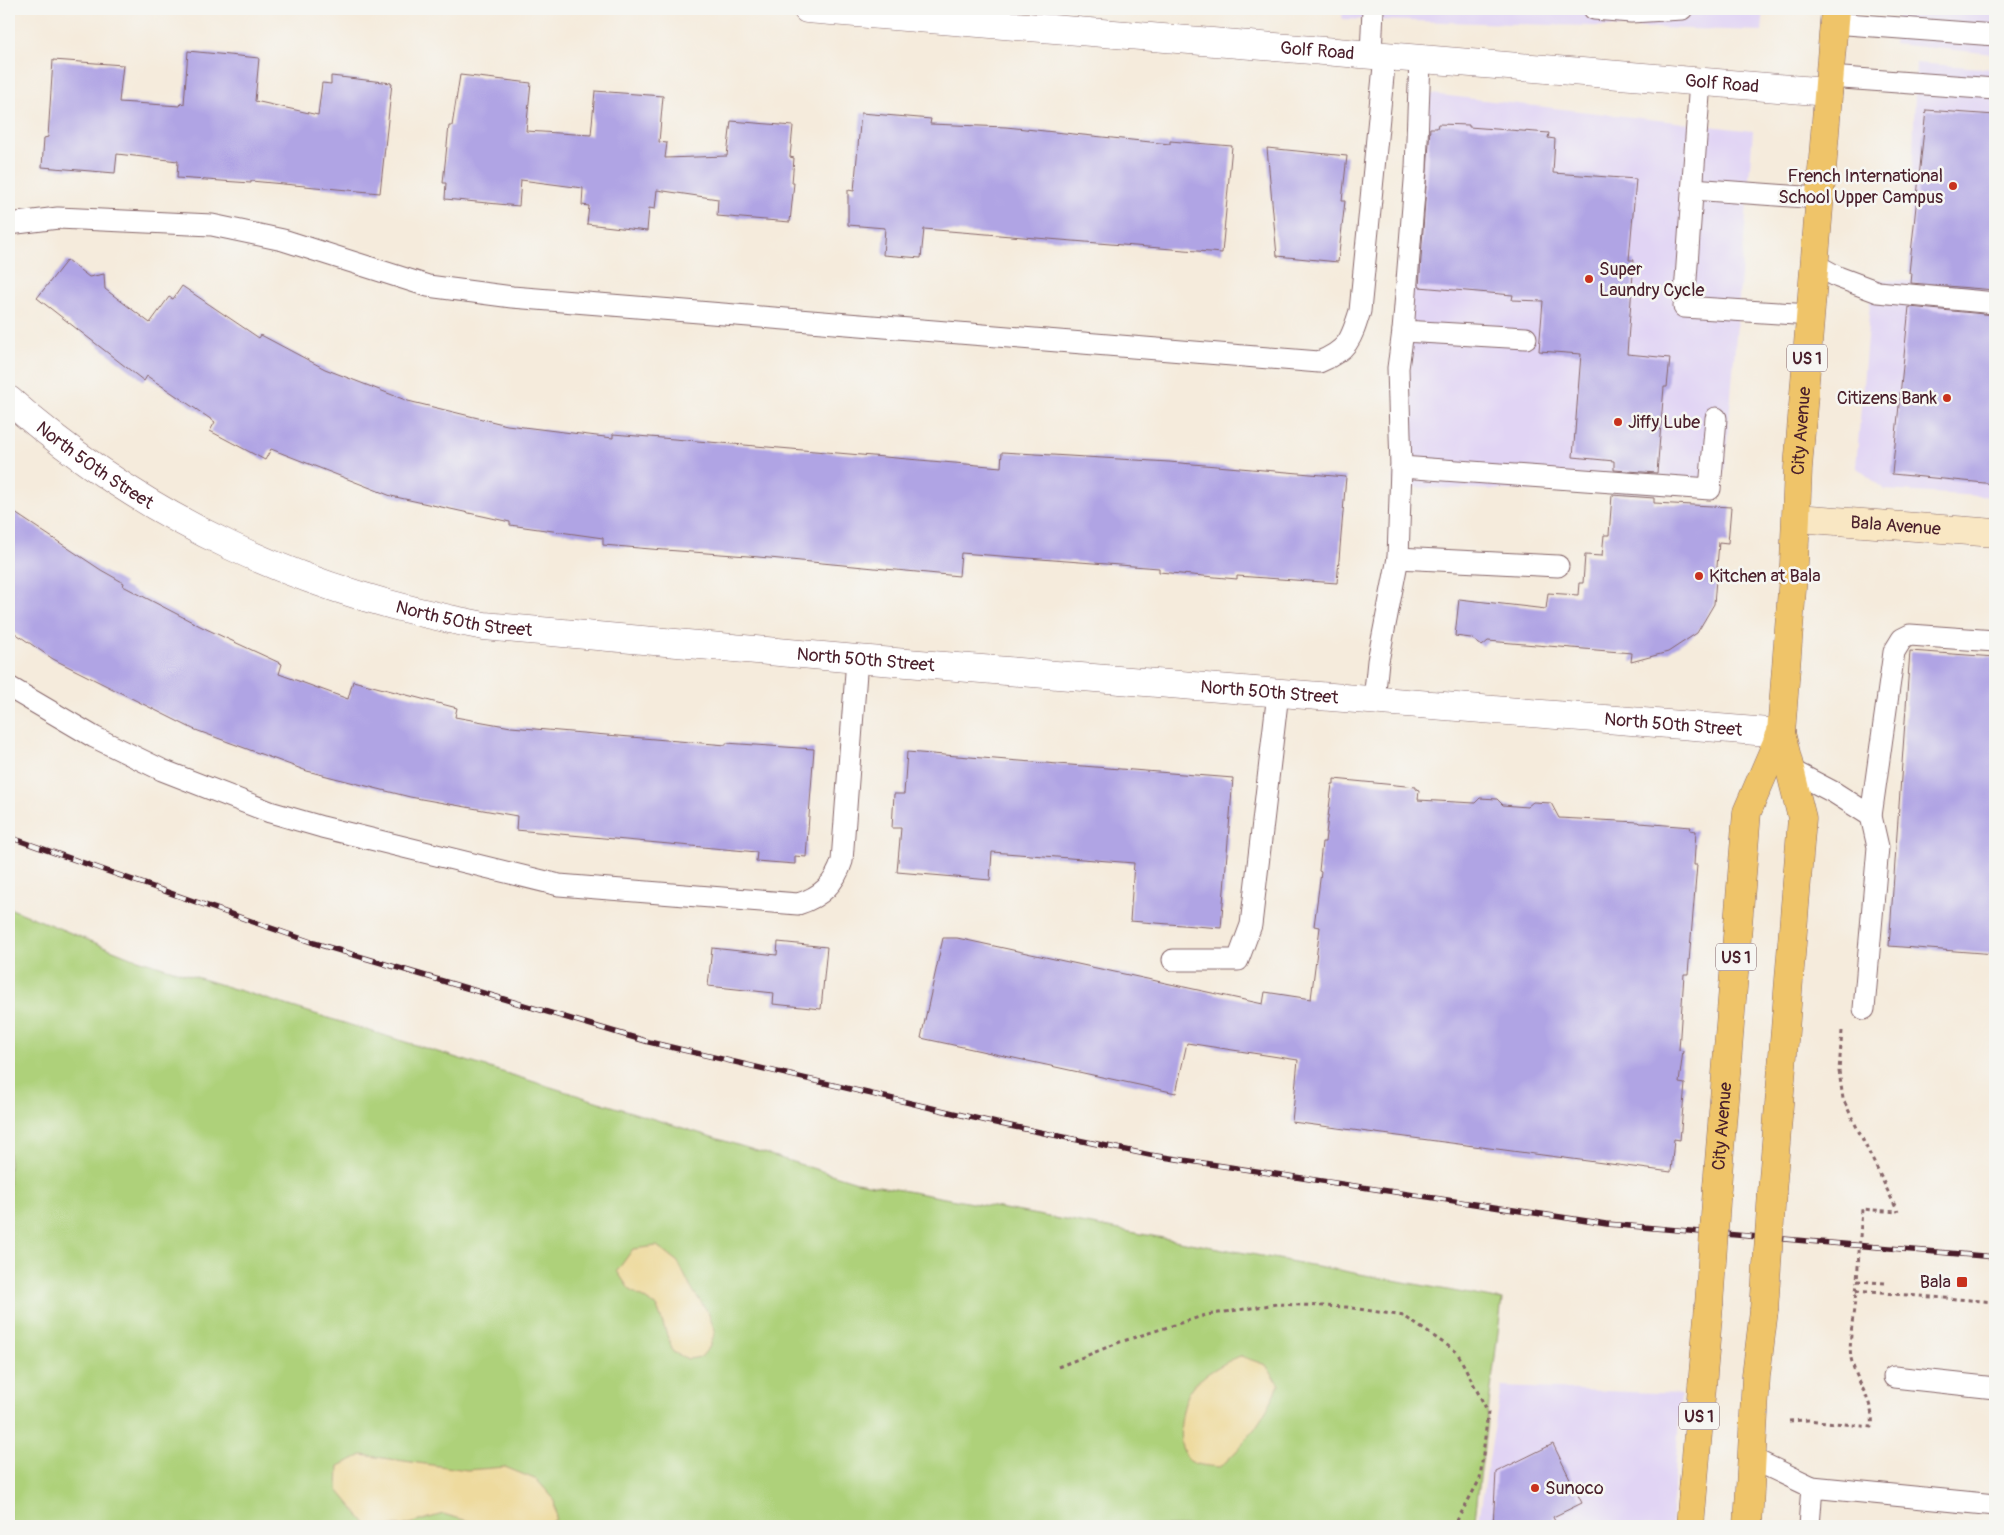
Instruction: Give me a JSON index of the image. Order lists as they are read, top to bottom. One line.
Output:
{"streets":{"highway":["US 1","City Avenue"],"street":["Golf Road","North 50th Street","Bala Avenue"]},"crossings":[["Golf Road","City Avenue"],["City Avenue","North 50th Street"],["City Avenue","Bala Avenue"]],"places":{"other":["French International School Upper Campus","Super Laundry Cycle","Citizens Bank","Jiffy Lube","Kitchen at Bala","Sunoco"],"transit":["Bala"]}}
